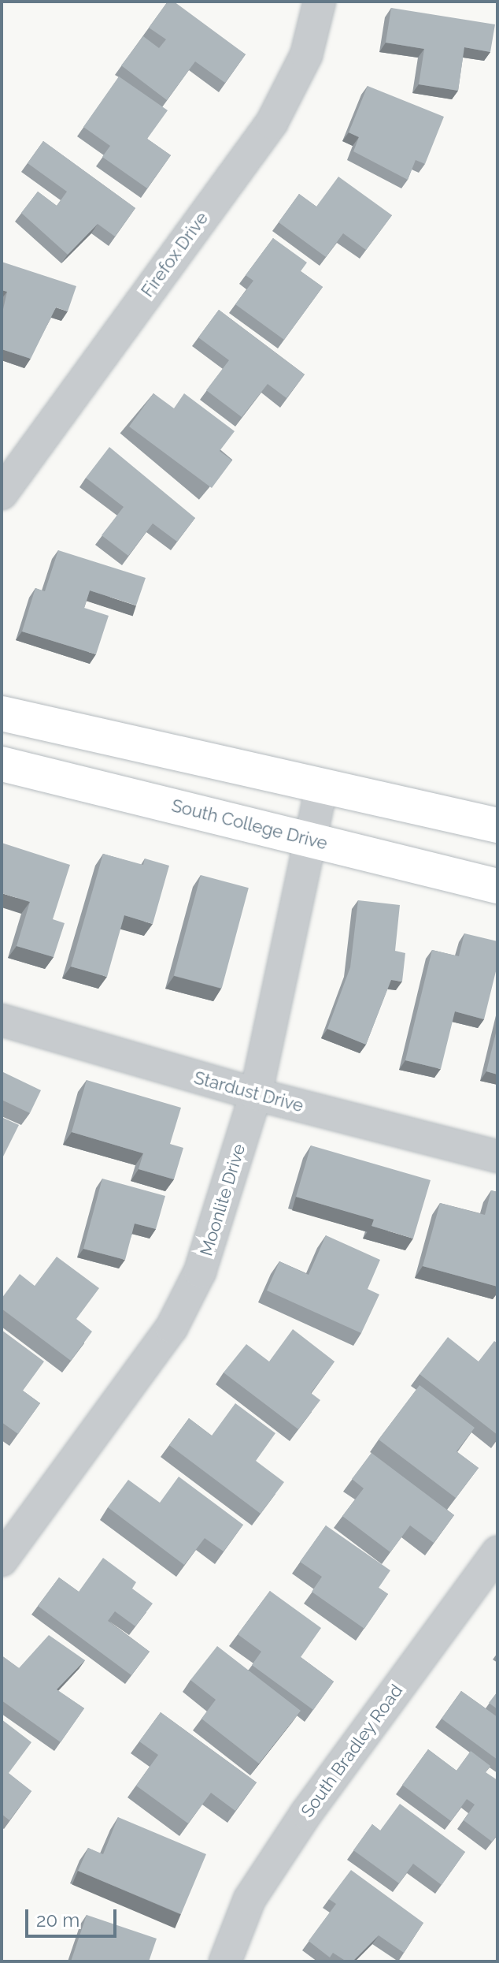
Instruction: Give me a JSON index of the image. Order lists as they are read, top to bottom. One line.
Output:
{"streets":{"street":["Firefox Drive","South College Drive","Stardust Drive","Moonlite Drive","South Bradley Road"]},"crossings":[["South College Drive","Moonlite Drive"],["Stardust Drive","Moonlite Drive"]],"scale_bar":"20 m"}
